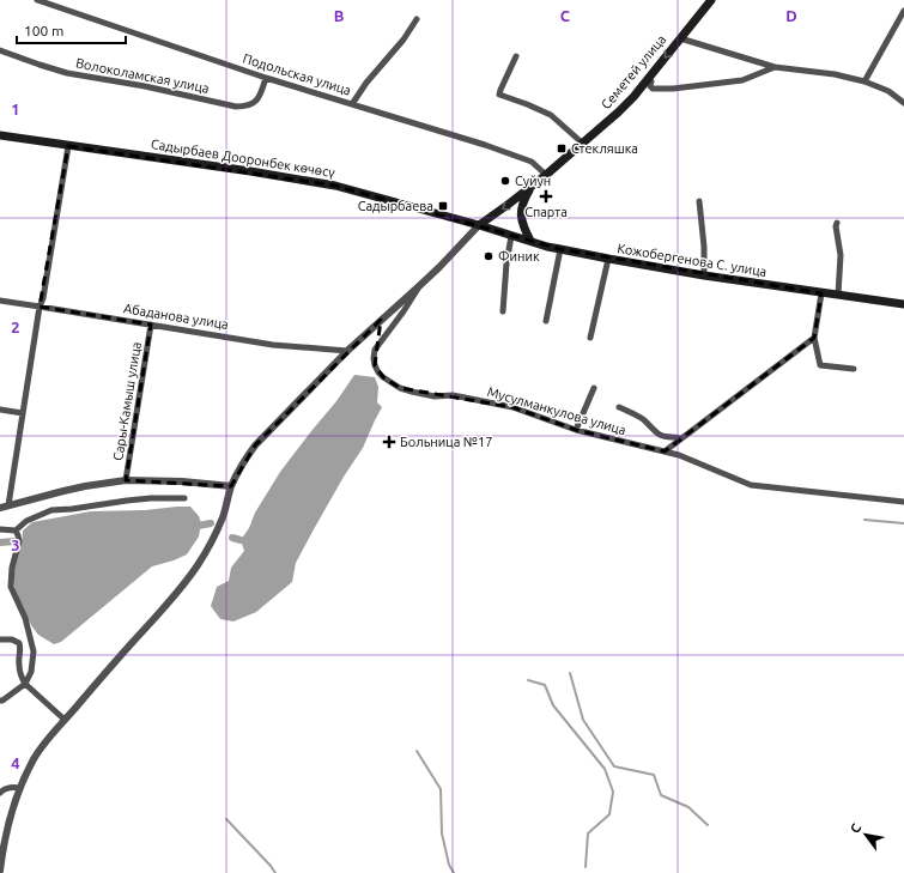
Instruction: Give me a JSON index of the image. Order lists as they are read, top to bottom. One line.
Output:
{"streets":{"main road":["Семетей улица","Садырбаев Дооронбек көчөсү","Кожобергенова С. улица"],"street":["Подольская улица","Волоколамская улица","Абаданова улица","Сары-Камыш улица","Мусулманкулова улица"]},"crossings":[["Семетей улица","Подольская улица"],["Семетей улица","Садырбаев Дооронбек көчөсү"],["Семетей улица","Кожобергенова С. улица"],["Подольская улица","Волоколамская улица"],["Садырбаев Дооронбек көчөсү","Кожобергенова С. улица"],["Абаданова улица","Сары-Камыш улица"]],"one_way":["Семетей улица"],"places":{"transit":["Стекляшка","Садырбаева"],"other":["Суйун","Финик"],"health":["Спарта","Больница №17"]},"scale_bar":"100 m","north":"top left","grid":{"columns":["B","C","D"],"rows":["1","2","3","4"]}}
